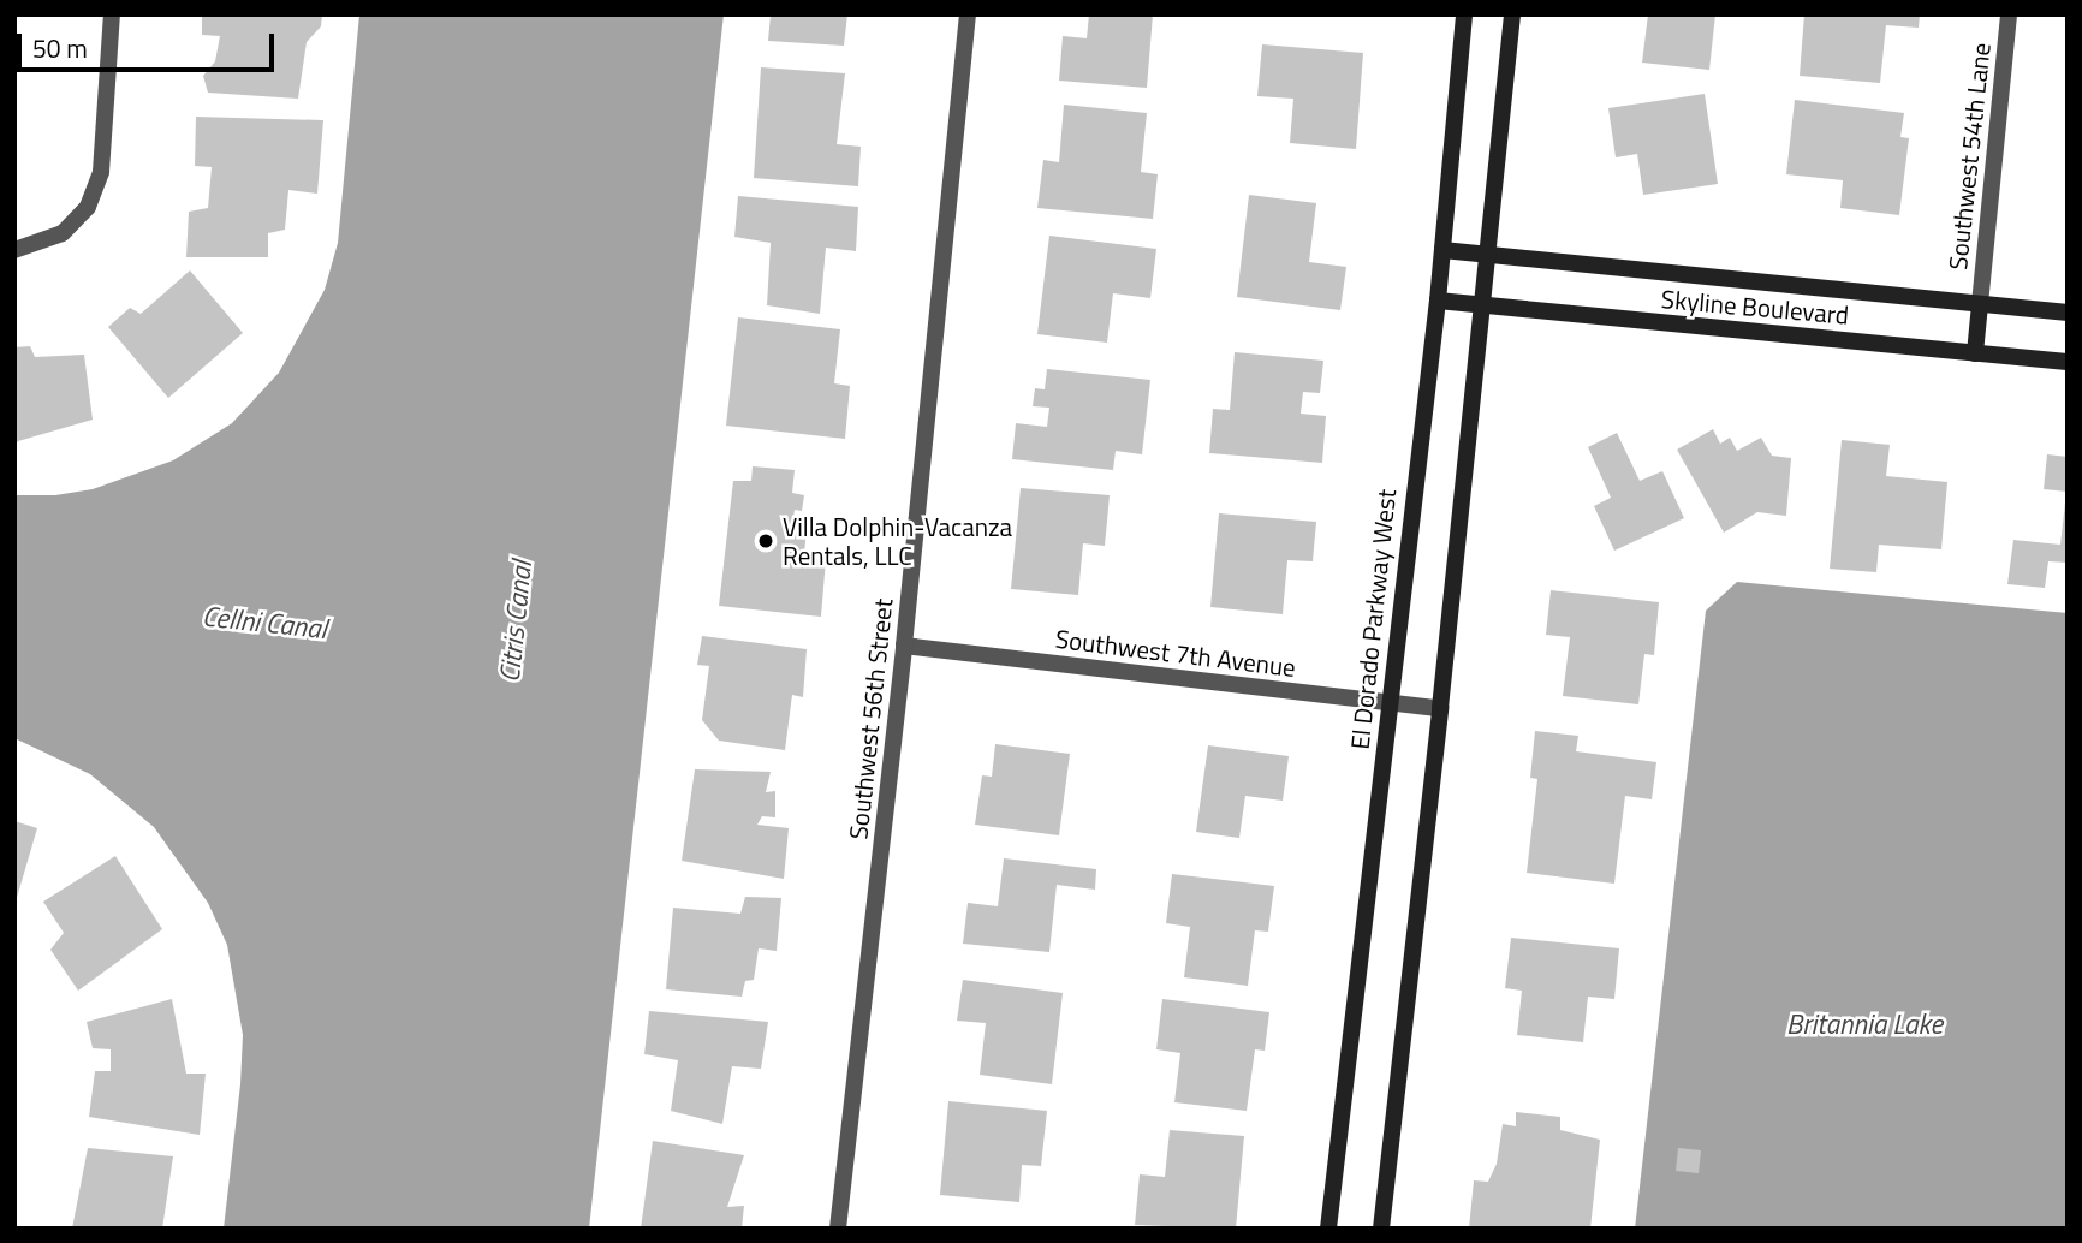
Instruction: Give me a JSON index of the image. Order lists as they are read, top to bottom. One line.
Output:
{"streets":{"street":["Southwest 54th Lane","Skyline Boulevard","El Dorado Parkway West","Southwest 7th Avenue","Southwest 56th Street"]},"crossings":[["Southwest 54th Lane","Skyline Boulevard"],["Skyline Boulevard","El Dorado Parkway West"],["El Dorado Parkway West","Southwest 7th Avenue"],["Southwest 7th Avenue","Southwest 56th Street"]],"water":["Citris Canal","Cellni Canal","Britannia Lake"],"places":["Villa Dolphin-Vacanza Rentals, LLC"],"scale_bar":"50 m"}
